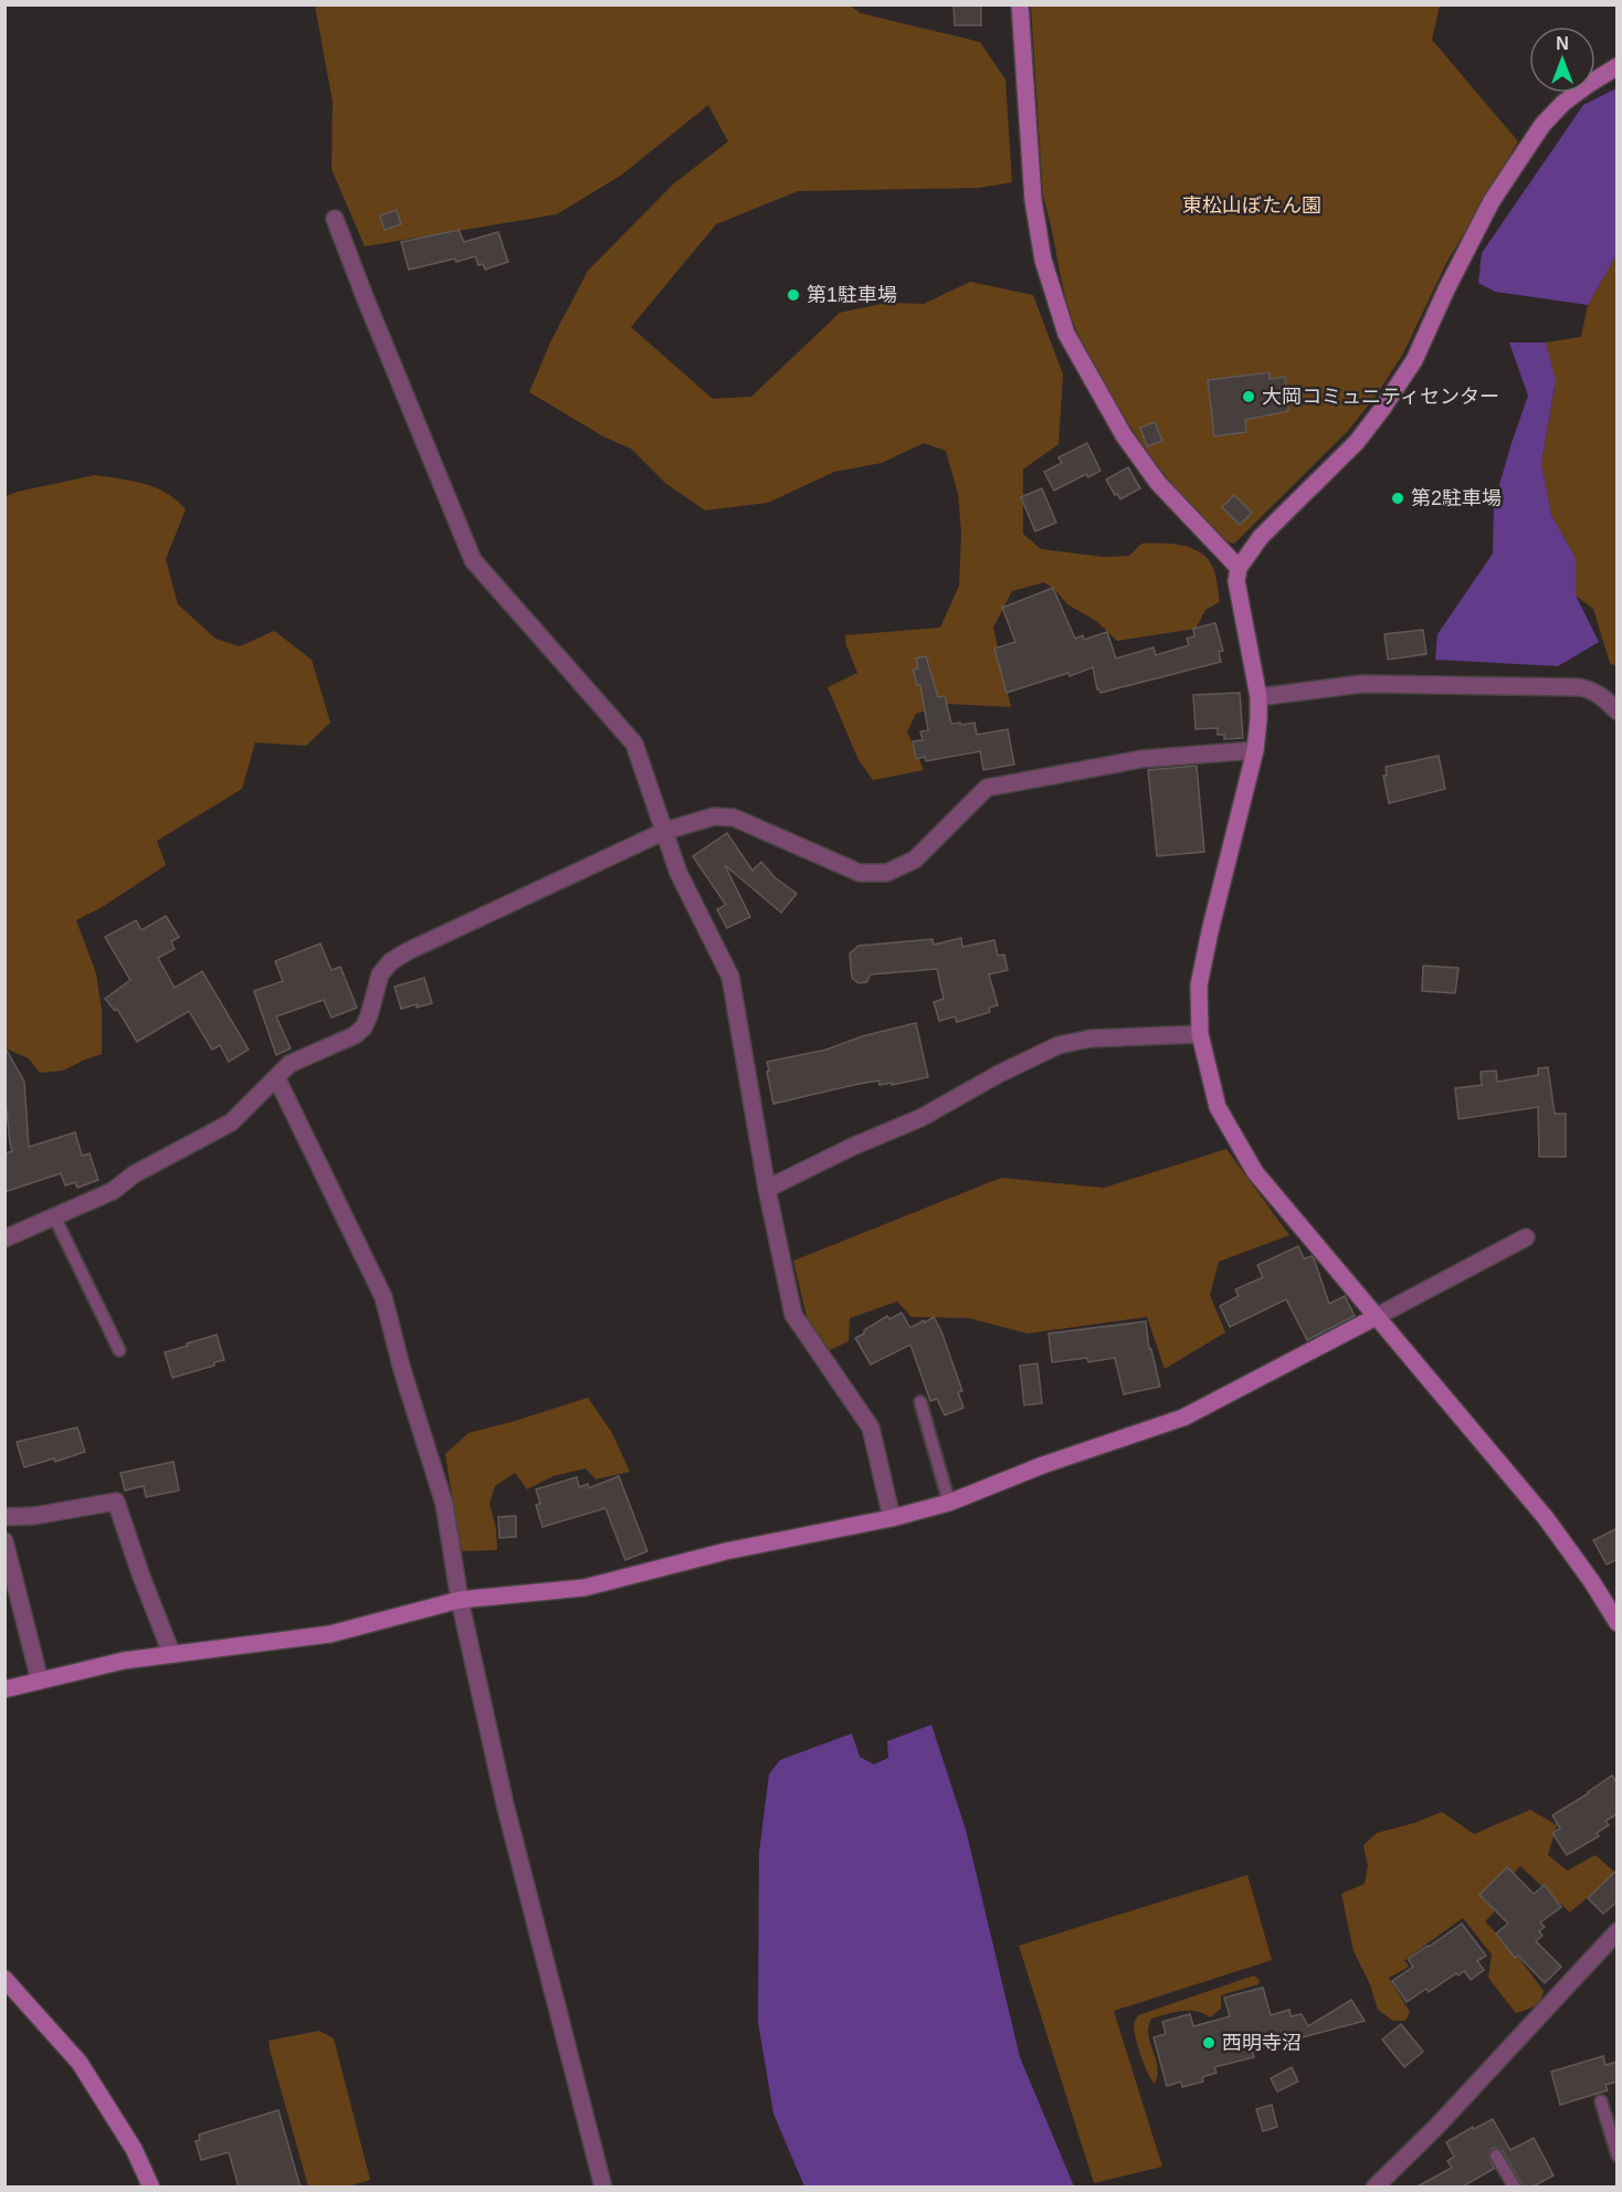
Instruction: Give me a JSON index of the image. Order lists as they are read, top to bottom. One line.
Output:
{"parks":["東松山ぼたん園"],"places":["第1駐車場","大岡コミュニティセンター","第2駐車場","西明寺沼"],"north":"top"}
